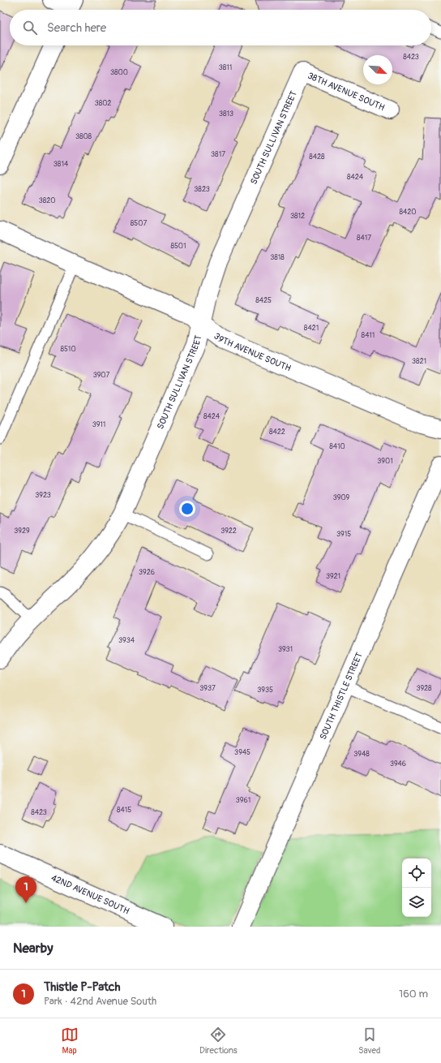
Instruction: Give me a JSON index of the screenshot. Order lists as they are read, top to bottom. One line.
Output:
{"streets":{"street":["38TH AVENUE SOUTH","SOUTH SULLIVAN STREET","39TH AVENUE SOUTH","SOUTH THISTLE STREET","42ND AVENUE SOUTH"]},"crossings":[["38TH AVENUE SOUTH","SOUTH SULLIVAN STREET"],["SOUTH SULLIVAN STREET","39TH AVENUE SOUTH"]],"house_numbers":["8423","3811","3800","3802","3813","3808","3817","8428","3814","8424","3823","3820","8420","3812","8507","8417","8501","3818","8425","8421","8411","8510","3821","3907","8424","3911","8422","8410","3901","3923","3909","3929","3922","3915","3926","3921","3934","3931","3937","3928","3935","3945","3948","3946","3961","8415","8423"],"north":"bottom right","page":{"search":"Search here","pins":"1","heading":"Nearby","list":[{"mark":"1","name":"Thistle P-Patch","note":"Park · 42nd Avenue South","value":"160 m"}],"nav":["Map","Directions","Saved"]}}
